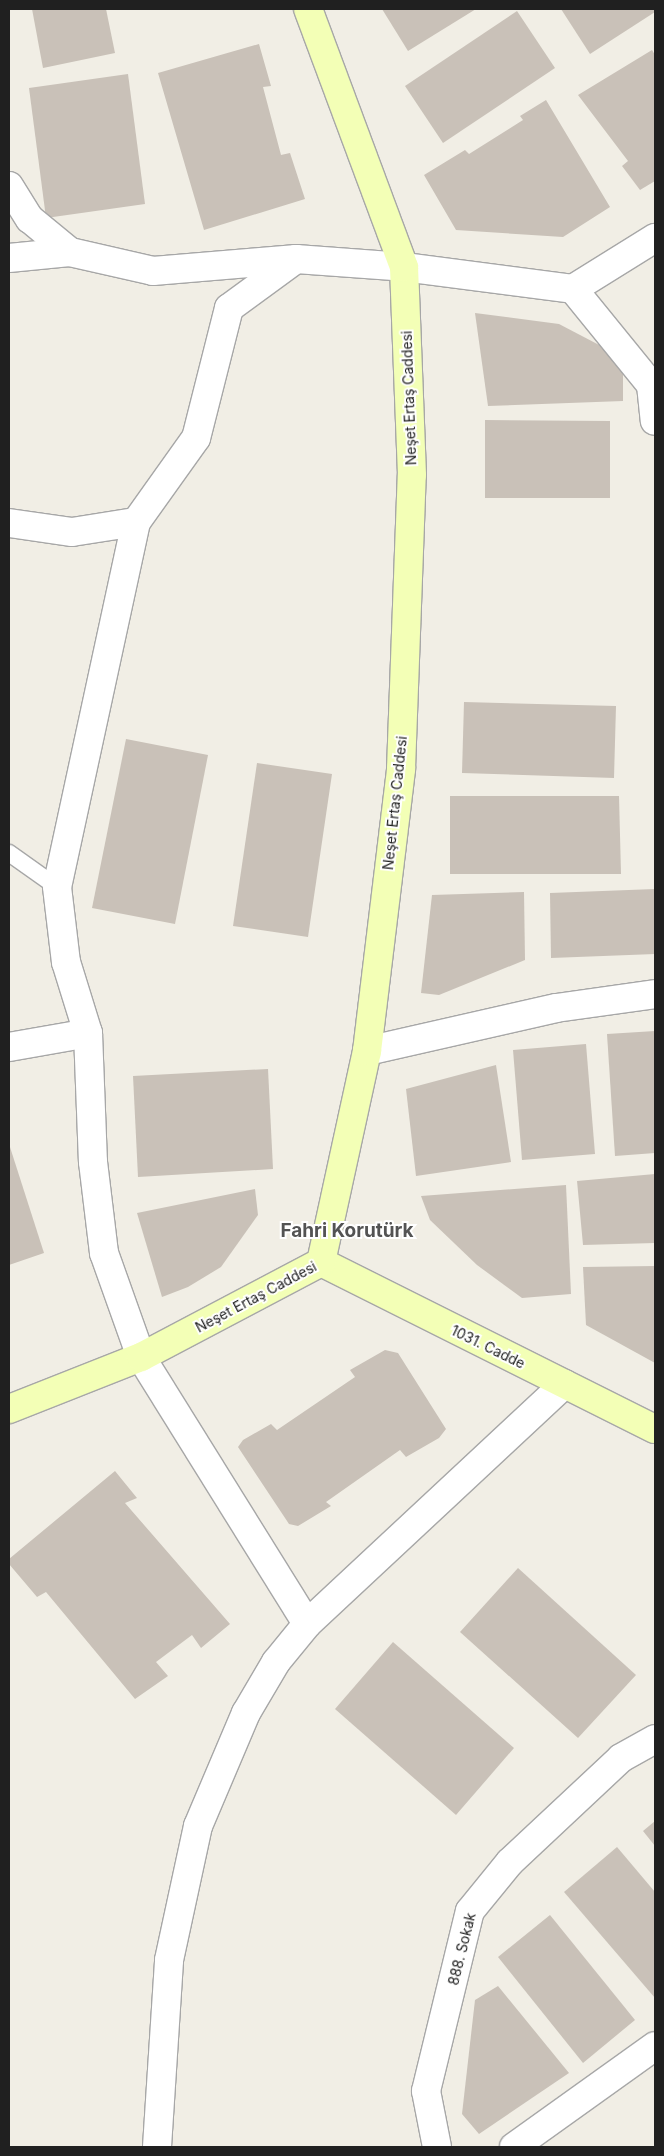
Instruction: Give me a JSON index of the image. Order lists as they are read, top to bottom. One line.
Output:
{"streets":{"main road":["Neşet Ertaş Caddesi","1031. Cadde"],"street":["888. Sokak"]},"crossings":[["Neşet Ertaş Caddesi","1031. Cadde"]],"districts":["Fahri Korutürk"]}
